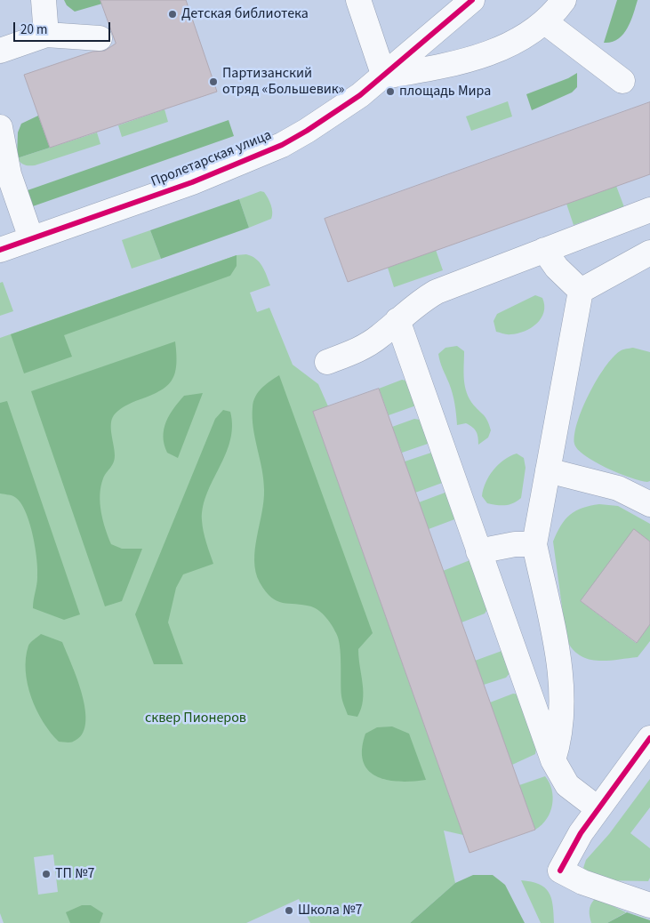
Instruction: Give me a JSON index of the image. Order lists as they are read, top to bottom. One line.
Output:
{"streets":{"street":["Пролетарская улица"]},"parks":["сквер Пионеров"],"places":["Детская библиотека","Партизанский отряд «Большевик»","площадь Мира","ТП №7","Школа №7"],"scale_bar":"20 m"}
